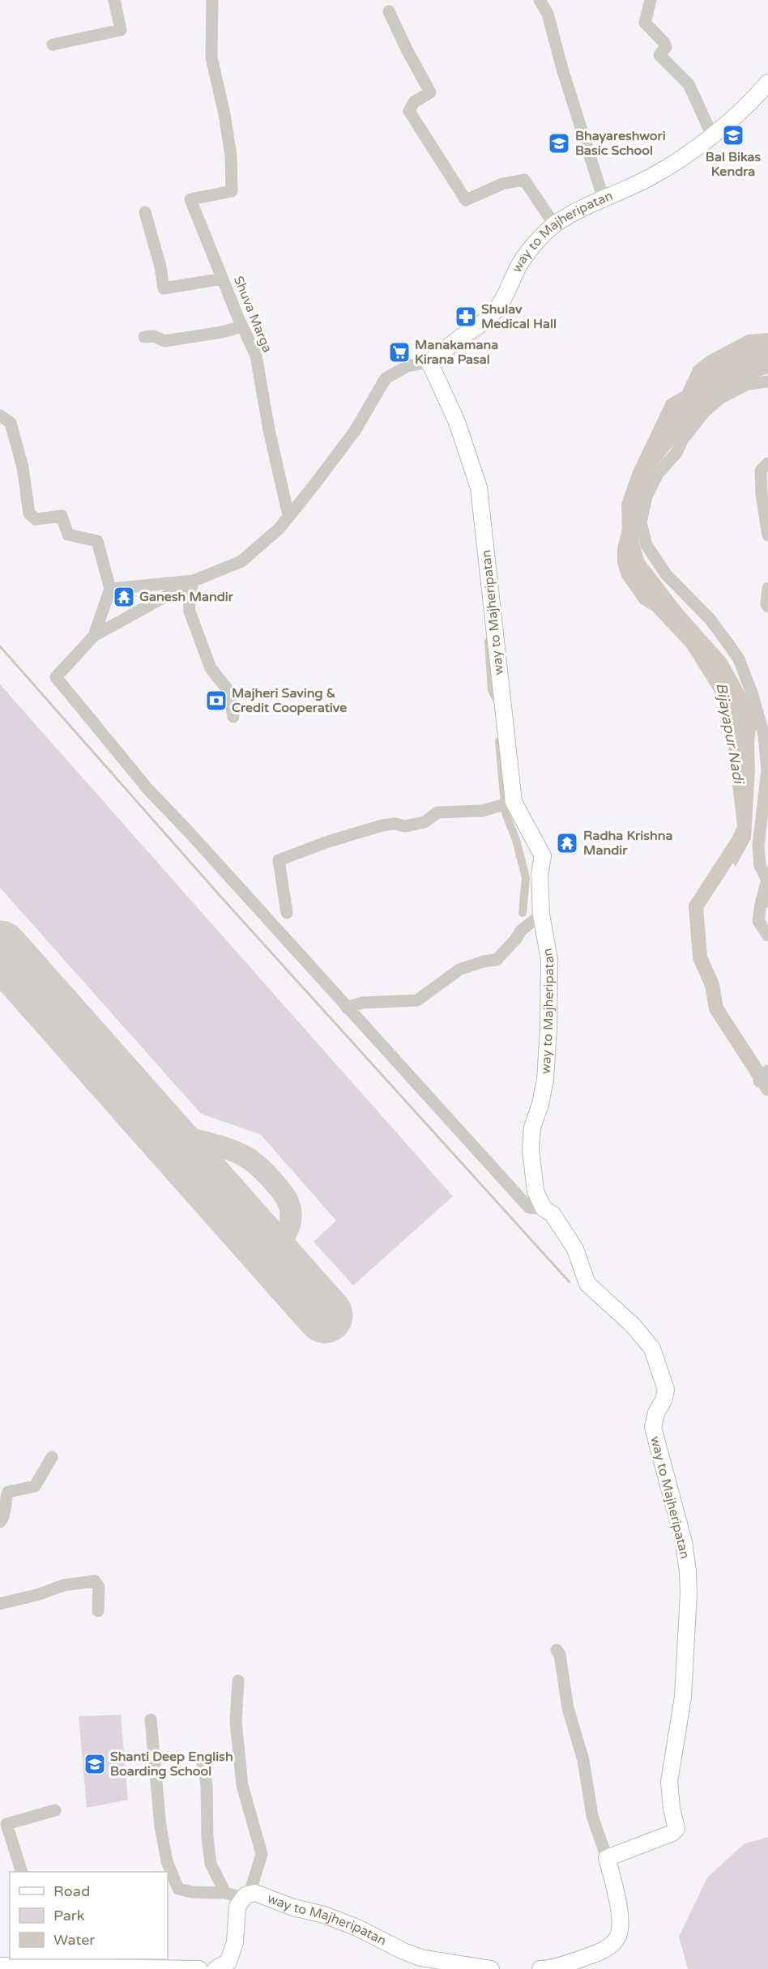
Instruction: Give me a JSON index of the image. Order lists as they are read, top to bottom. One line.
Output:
{"streets":{"main road":["way to Majheripatan"],"street":["Shuva Marga"]},"water":["Bijayapur Nadi"],"places":{"school or university":["Bal Bikas Kendra","Bhayareshwori Basic School","Shanti Deep English Boarding School"],"pharmacy":["Shulav Medical Hall"],"supermarket":["Manakamana Kirana Pasal"],"temple":["Ganesh Mandir","Radha Krishna Mandir"],"bank":["Majheri Saving & Credit Cooperative"]},"legend":["Road","Park","Water"]}
